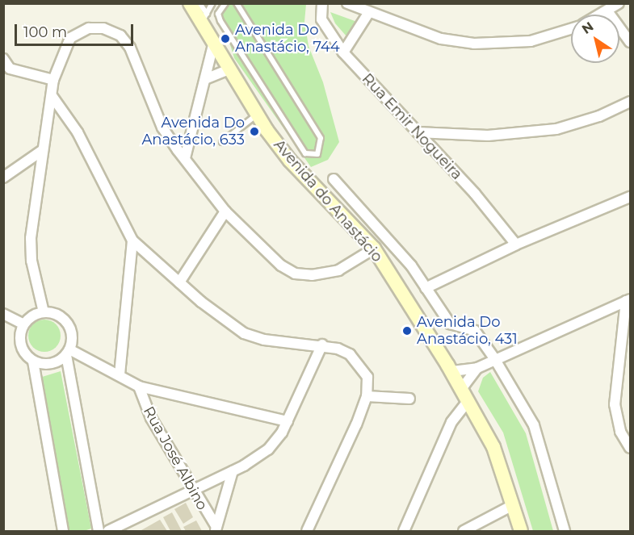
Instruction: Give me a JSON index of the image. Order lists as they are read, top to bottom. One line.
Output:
{"streets":{"main road":["Avenida do Anastácio"],"street":["Rua Emir Nogueira","Rua José Albino"]},"places":["Avenida Do Anastácio, 744","Avenida Do Anastácio, 633","Avenida Do Anastácio, 431"],"scale_bar":"100 m","north":"top left"}
